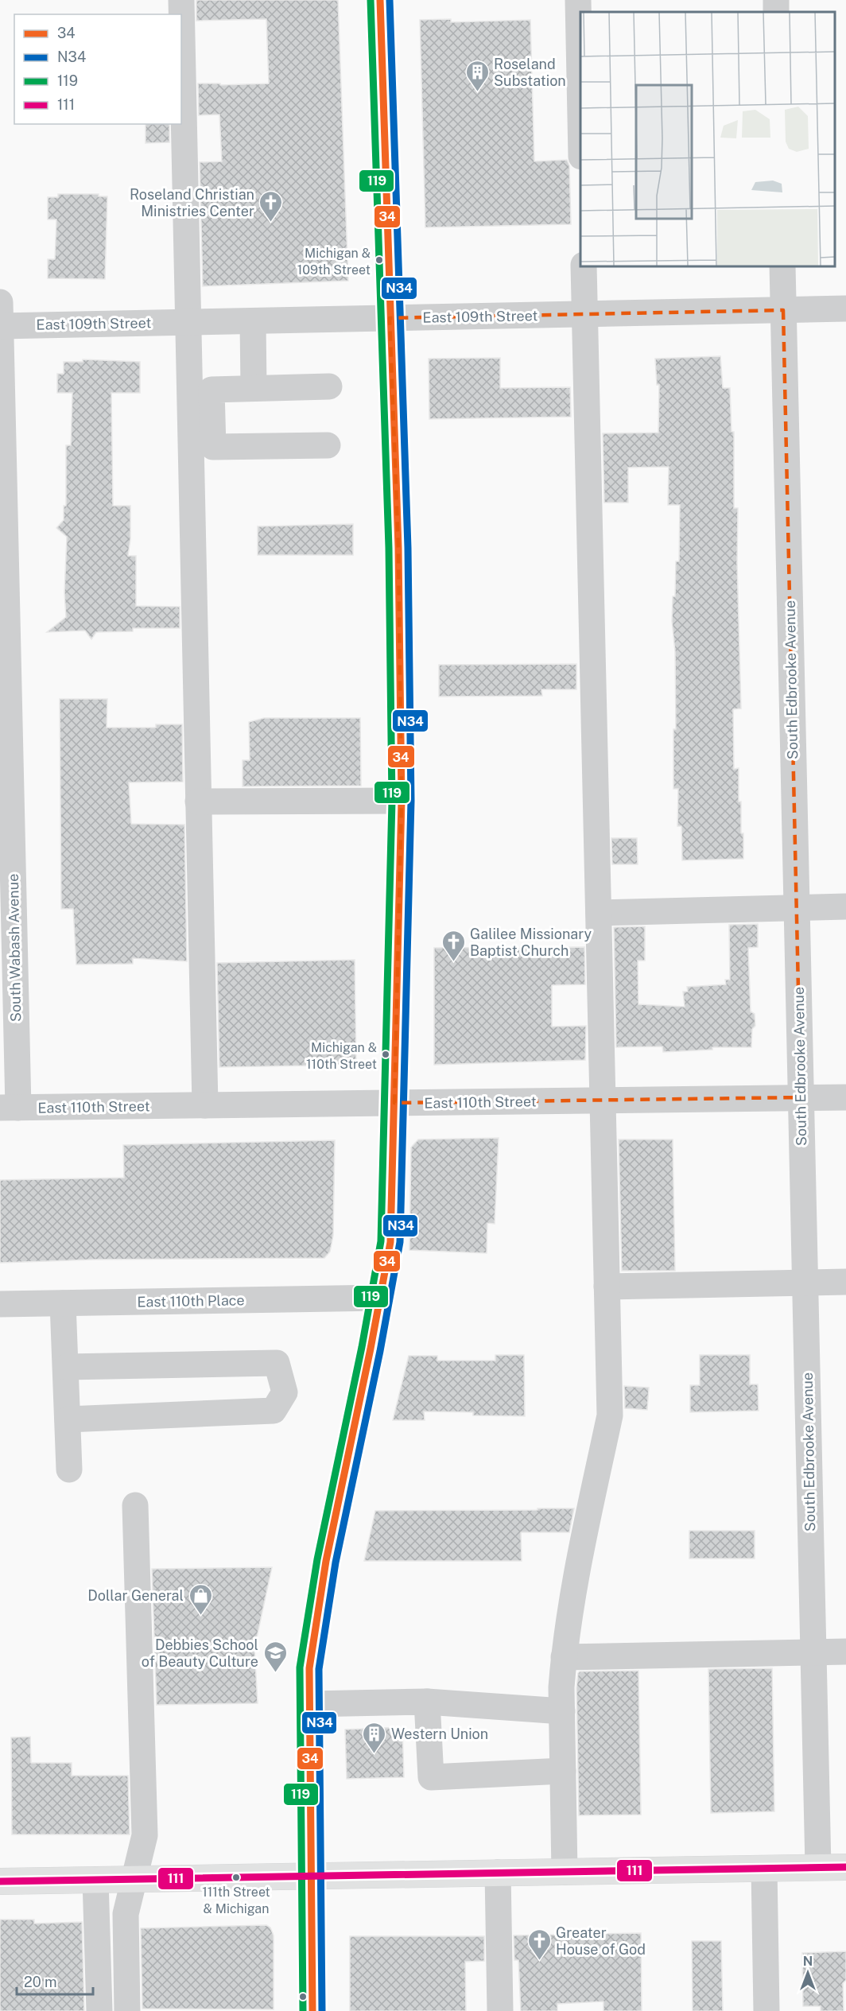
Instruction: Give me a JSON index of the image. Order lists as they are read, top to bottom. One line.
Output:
{"streets":{"street":["East 109th Street","South Edbrooke Avenue","South Wabash Avenue","East 110th Street","East 110th Place"]},"crossings":[["East 109th Street","South Edbrooke Avenue"],["East 109th Street","South Wabash Avenue"],["South Edbrooke Avenue","East 110th Street"],["South Wabash Avenue","East 110th Street"]],"places":{"building":["Roseland Substation","Western Union"],"church":["Roseland Christian Ministries Center","Galilee Missionary Baptist Church","Greater House of God"],"other":["Michigan & 109th Street","Michigan & 110th Street","111th Street & Michigan"],"shop":["Dollar General"],"school or university":["Debbies School of Beauty Culture"]},"lines":["transit line 34","transit line N34","transit line 119","transit line 111"],"legend":["34","N34","119","111"],"scale_bar":"20 m","north":"top"}
